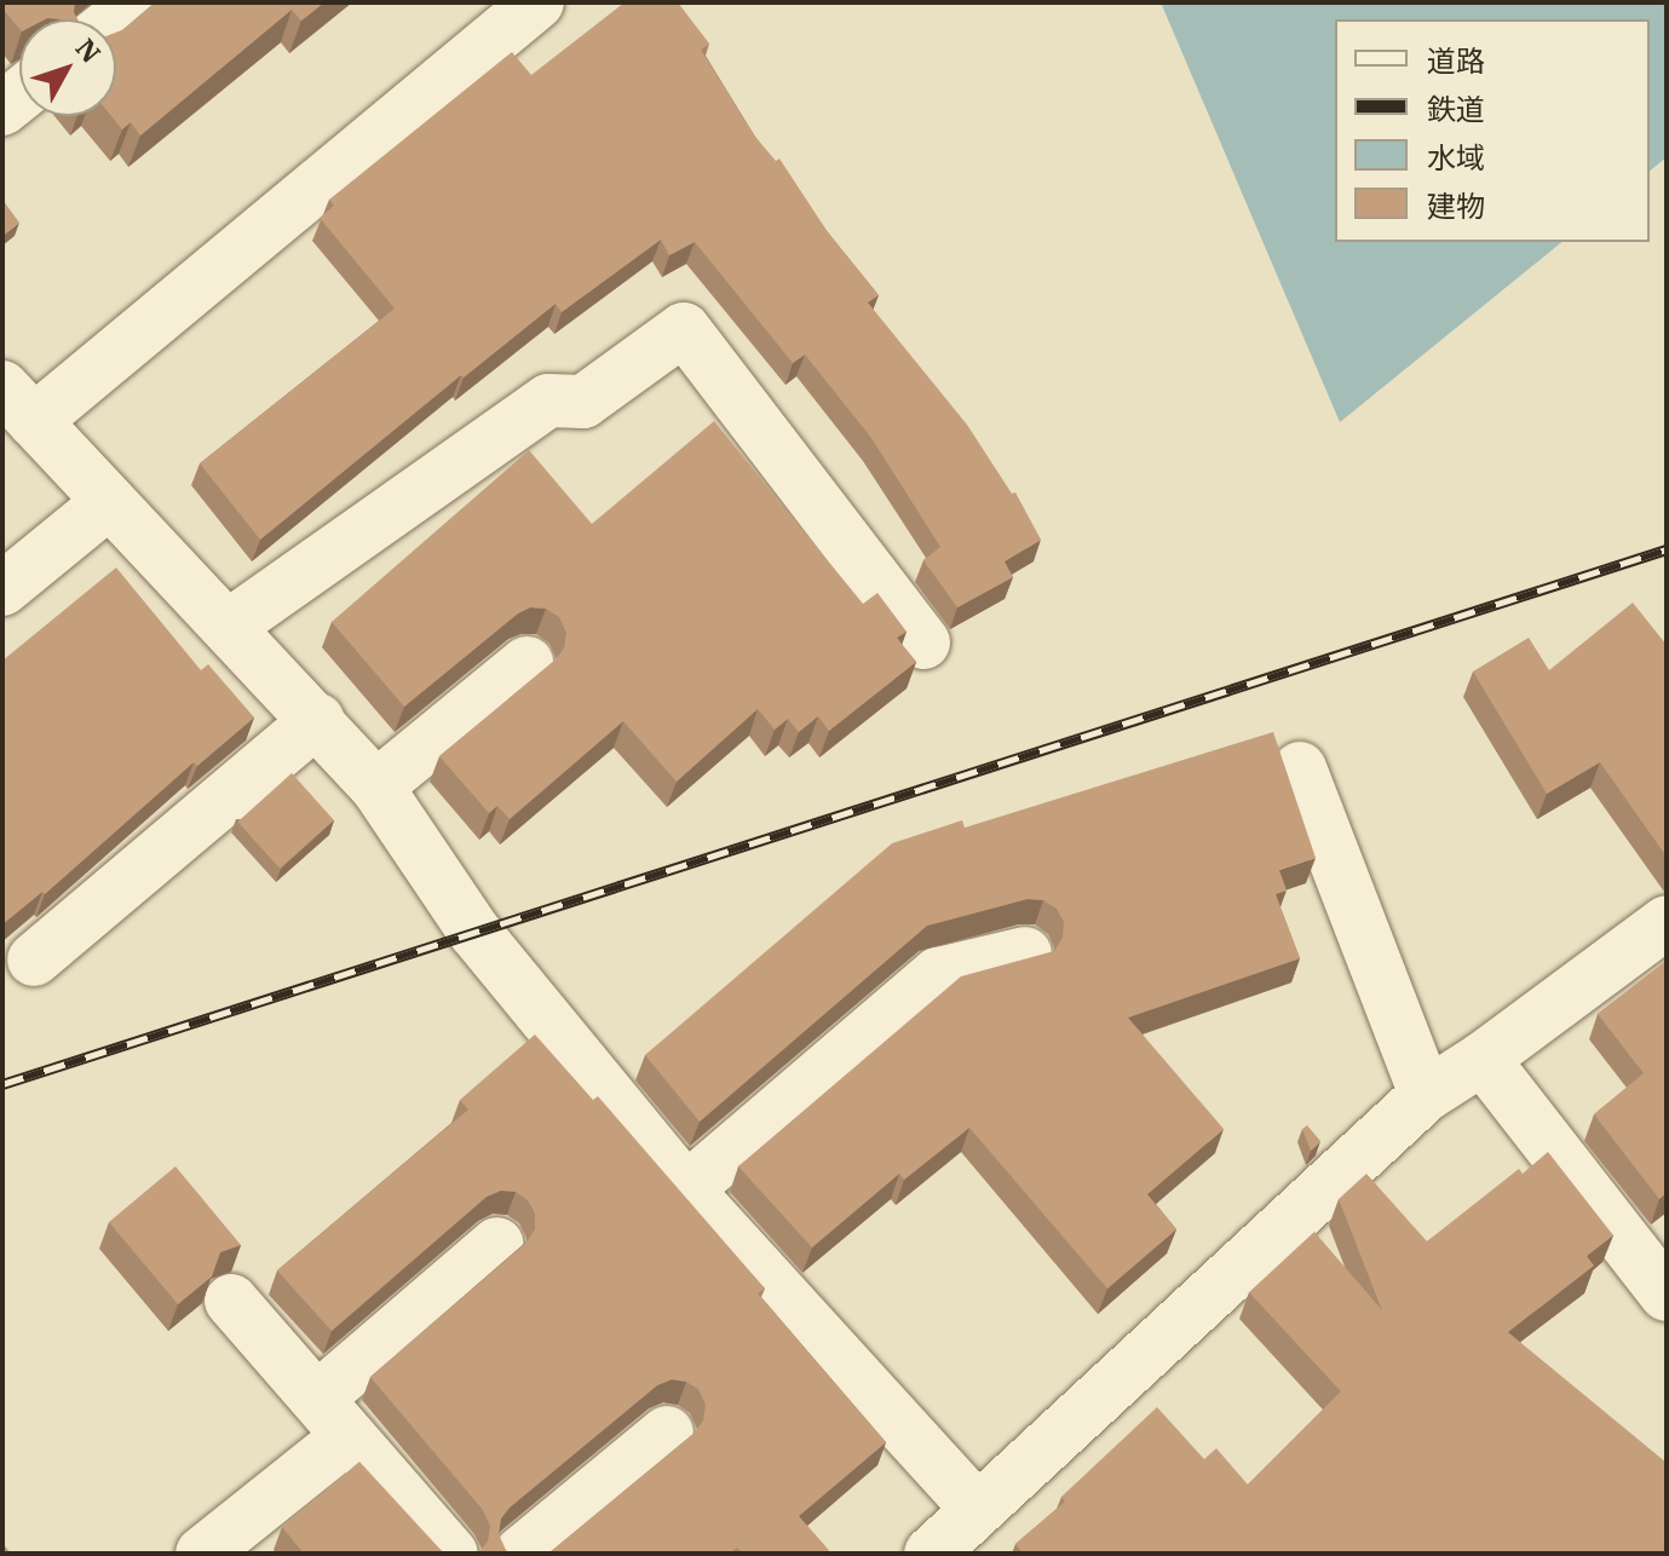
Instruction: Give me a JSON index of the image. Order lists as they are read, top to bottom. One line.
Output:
{"legend":["道路","鉄道","水域","建物"],"north":"top right"}
